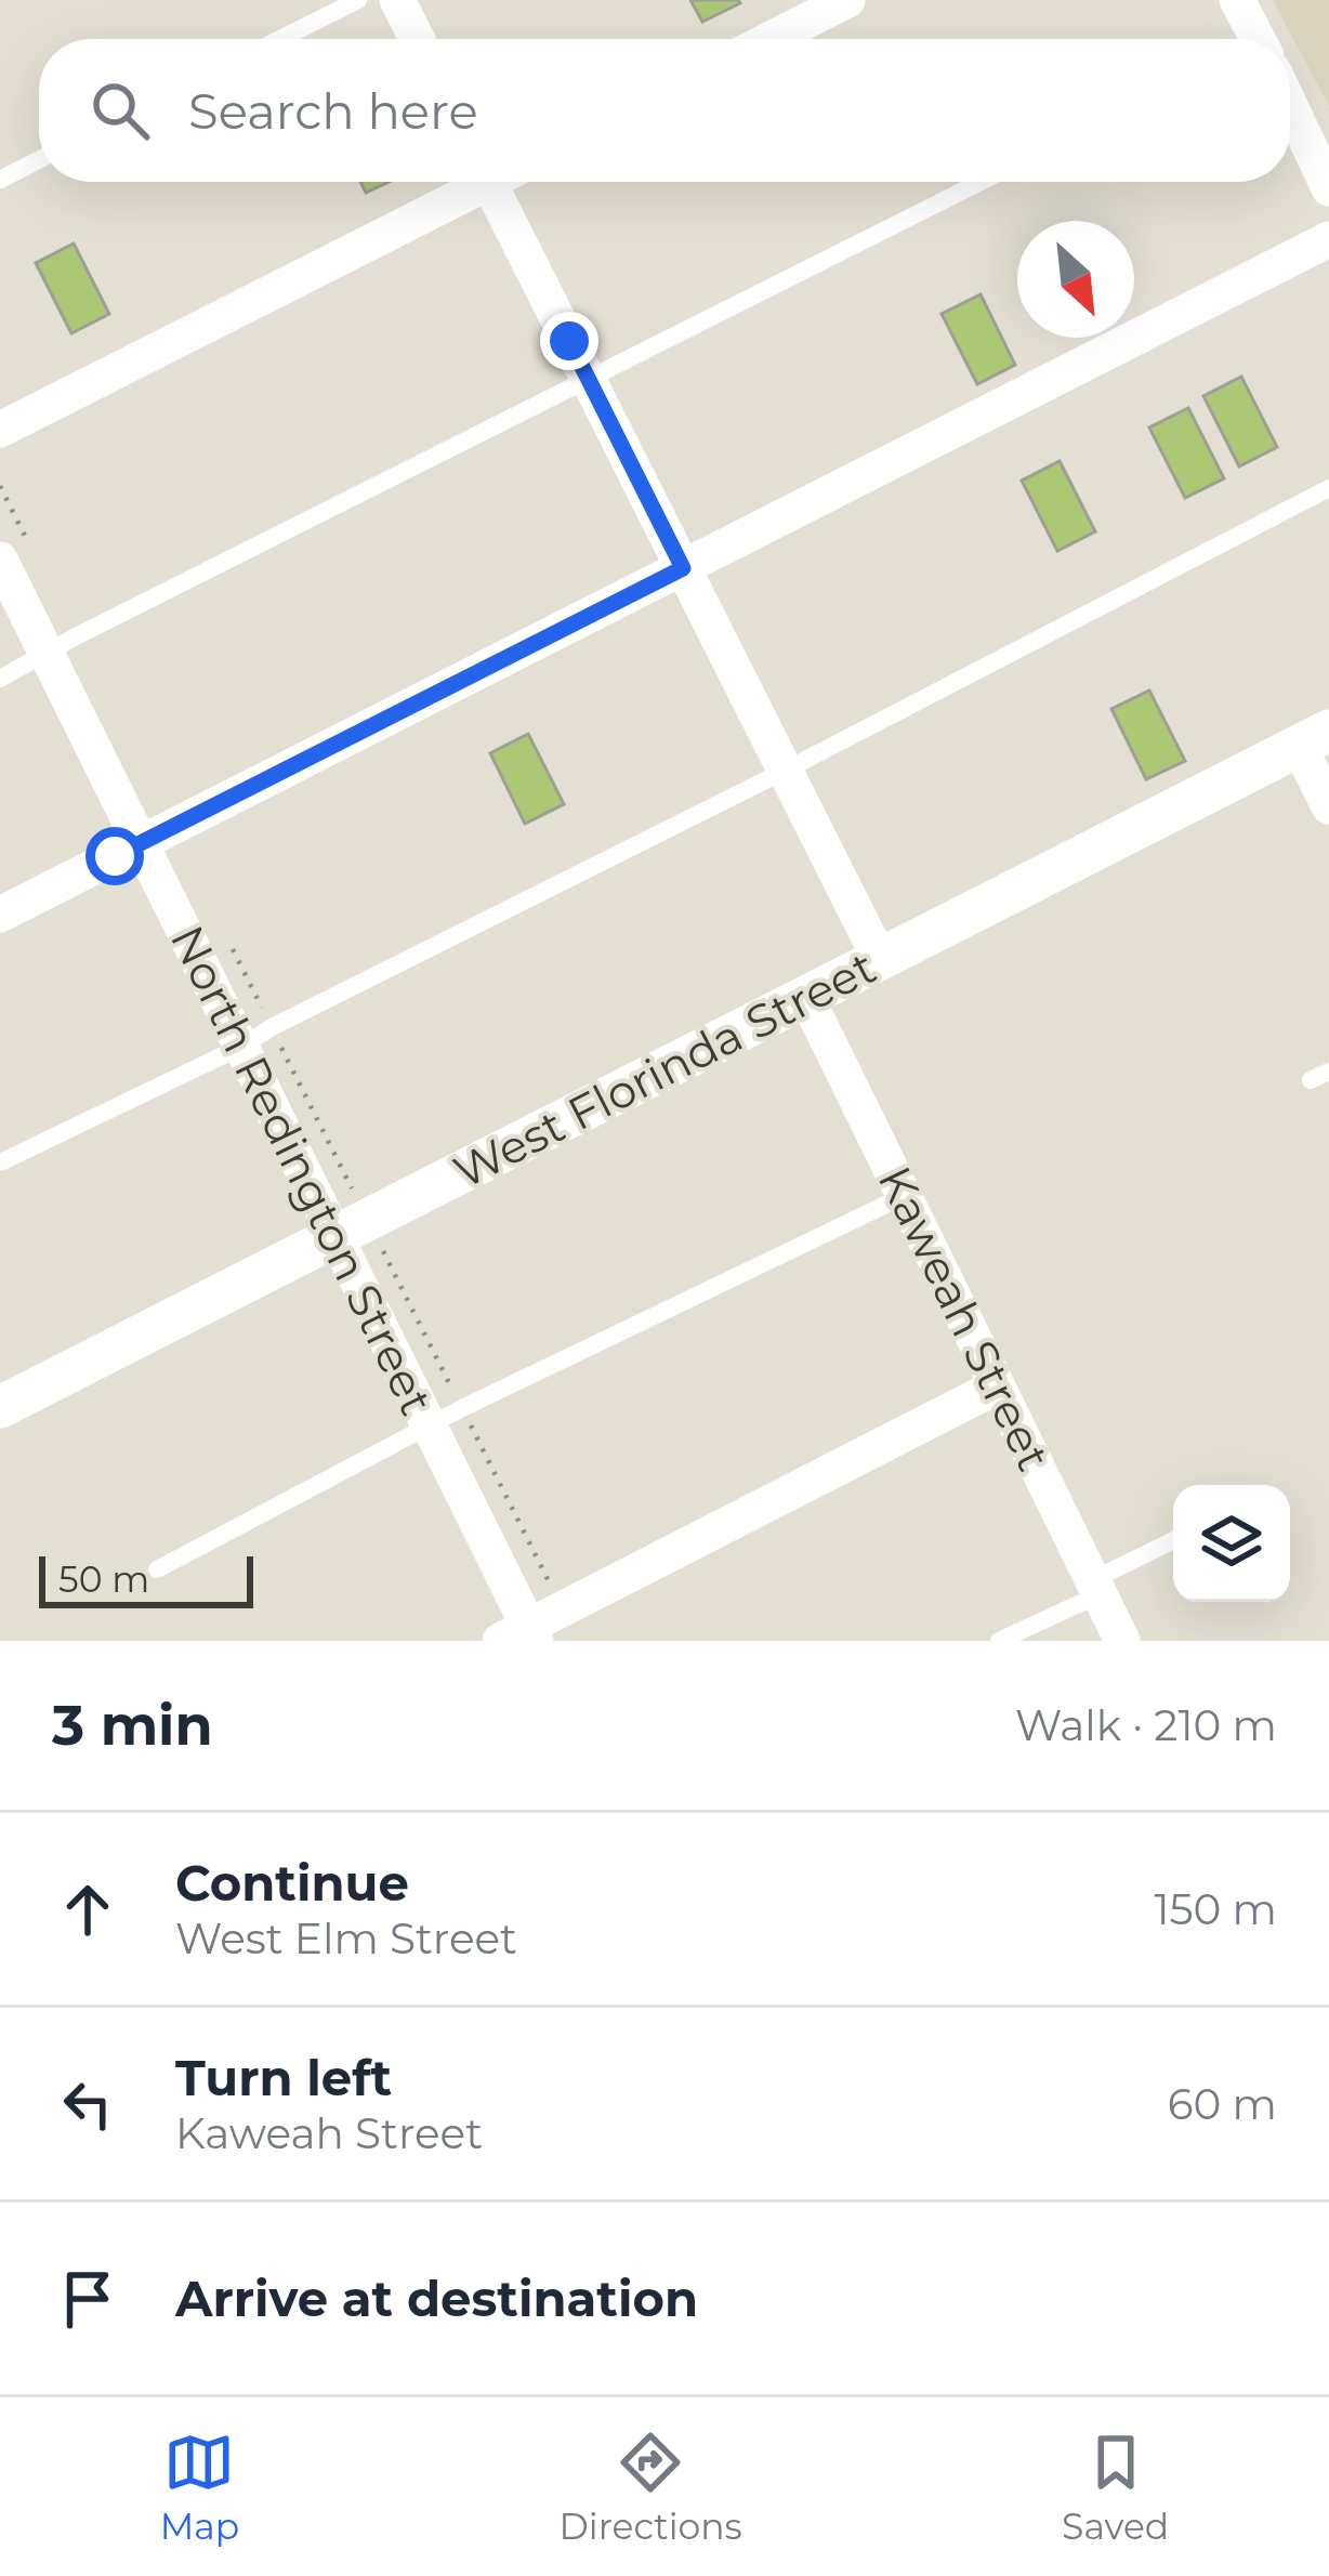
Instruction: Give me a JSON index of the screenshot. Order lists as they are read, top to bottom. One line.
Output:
{"streets":{"street":["West Florinda Street","North Redington Street","Kaweah Street"]},"crossings":[["West Florinda Street","North Redington Street"],["West Florinda Street","Kaweah Street"]],"scale_bar":"50 m","north":"bottom right","page":{"search":"Search here","scale":"50 m","heading":["3 min","Walk · 210 m"],"list":[["Continue","West Elm Street","150 m"],["Turn left","Kaweah Street","60 m"],"Arrive at destination"],"nav":["Map","Directions","Saved"]}}
